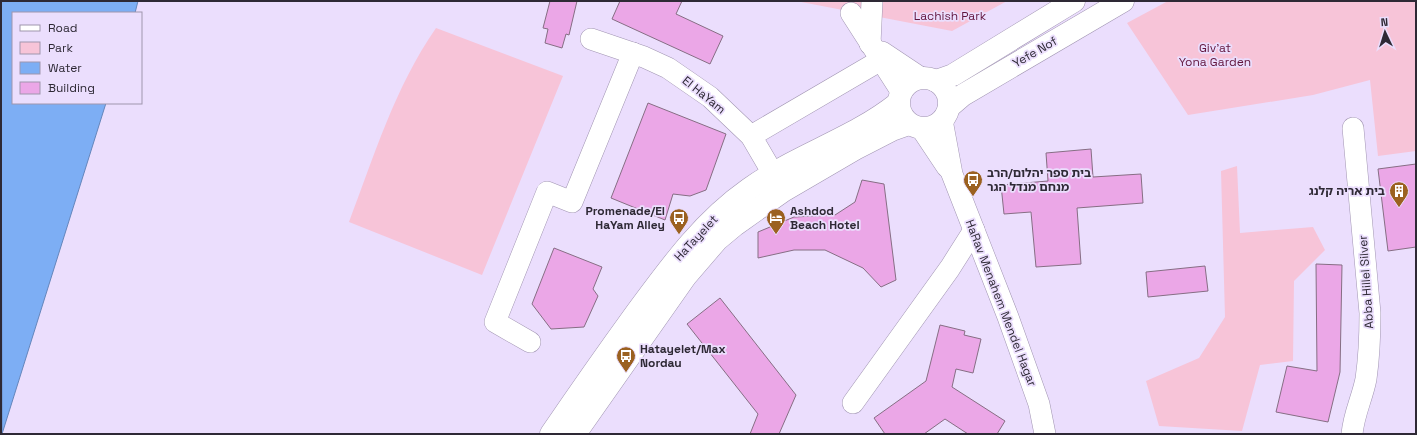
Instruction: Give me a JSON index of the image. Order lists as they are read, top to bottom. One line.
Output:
{"streets":{"main road":["Yefe Nof","HaTayelet"],"street":["El HaYam","Abba Hillel Silver","HaRav Menahem Mendel Hagar"]},"crossings":[["Yefe Nof","HaTayelet"],["Yefe Nof","HaRav Menahem Mendel Hagar"],["El HaYam","HaTayelet"],["HaTayelet","HaRav Menahem Mendel Hagar"]],"parks":["Lachish Park","Giv'at Yona Garden"],"places":{"bus stop":["בית ספר יהלום/הרב מנחם מנדל הגר","Promenade/El HaYam Alley","Hatayelet/Max Nordau"],"building":["בית אריה קלנג"],"hotel":["Ashdod Beach Hotel"]},"legend":["Road","Park","Water","Building"],"north":"top"}
